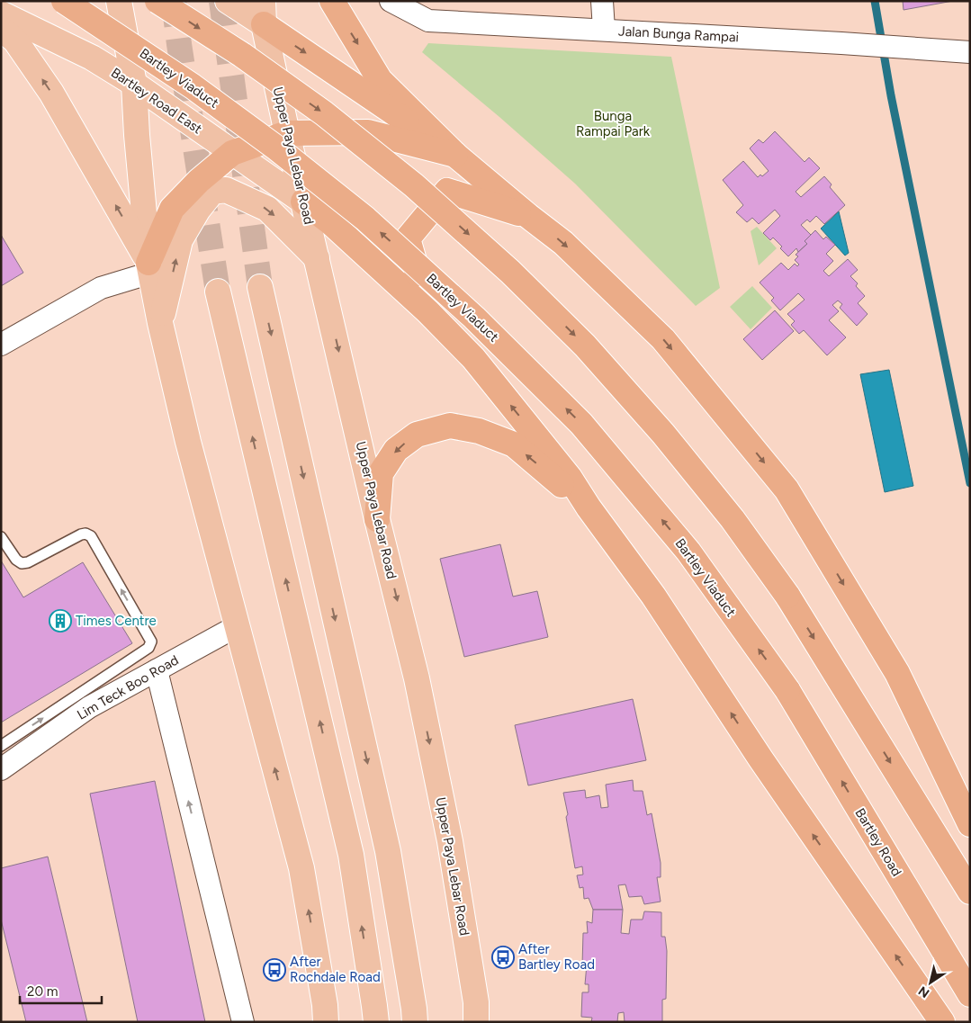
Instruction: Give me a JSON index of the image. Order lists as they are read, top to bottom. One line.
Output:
{"streets":{"highway":["Bartley Viaduct","Bartley Road"],"main road":["Bartley Road East","Upper Paya Lebar Road"],"street":["Jalan Bunga Rampai","Lim Teck Boo Road"]},"crossings":[["Bartley Viaduct","Bartley Road"],["Bartley Road East","Upper Paya Lebar Road"]],"parks":["Bunga Rampai Park"],"places":{"building":["Times Centre"],"bus stop":["After Bartley Road","After Rochdale Road"]},"scale_bar":"20 m","north":"bottom left"}
